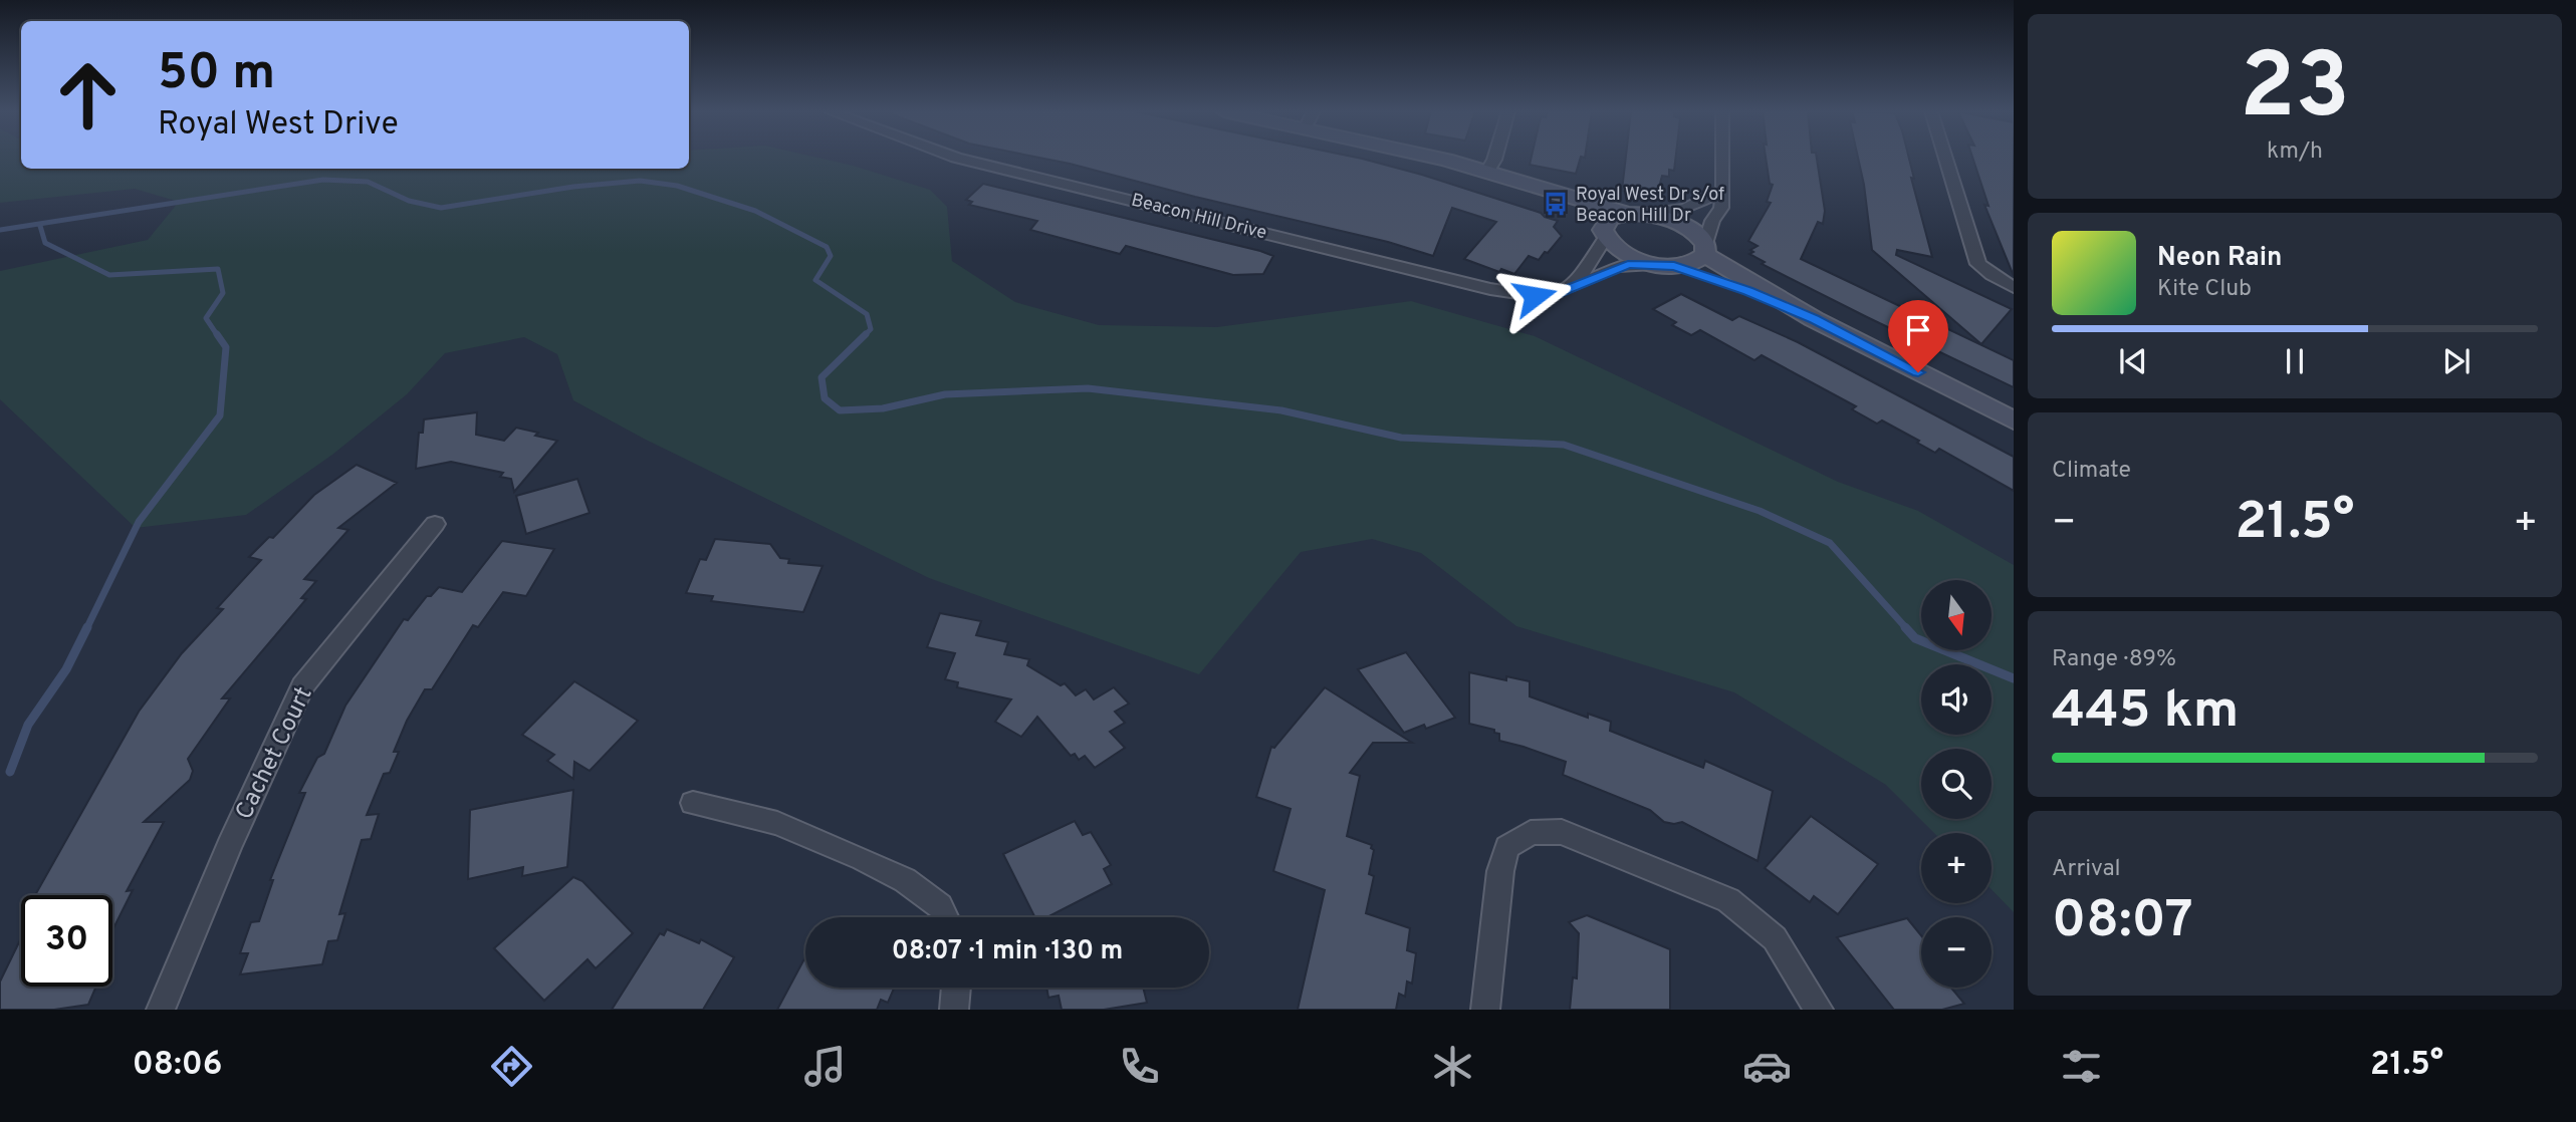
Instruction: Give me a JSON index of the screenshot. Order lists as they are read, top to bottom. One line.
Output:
{"streets":{"street":["Beacon Hill Drive","Cachet Court"]},"places":{"bus stop":["Royal West Dr s/of Beacon Hill Dr"]},"north":"bottom","page":{"tile":[["23","km/h"],"Climate",["Range · 89%","445 km"],["Arrival","08:07"]],"turn":["50 m","Royal West Drive"],"song":["Neon Rain","Kite Club"],"heat":["−","21.5°","+"],"map_buttons":["+","−"],"limit":"30","trip":"08:07 · 1 min · 130 m","tabs":["08:06","21.5°"]}}
